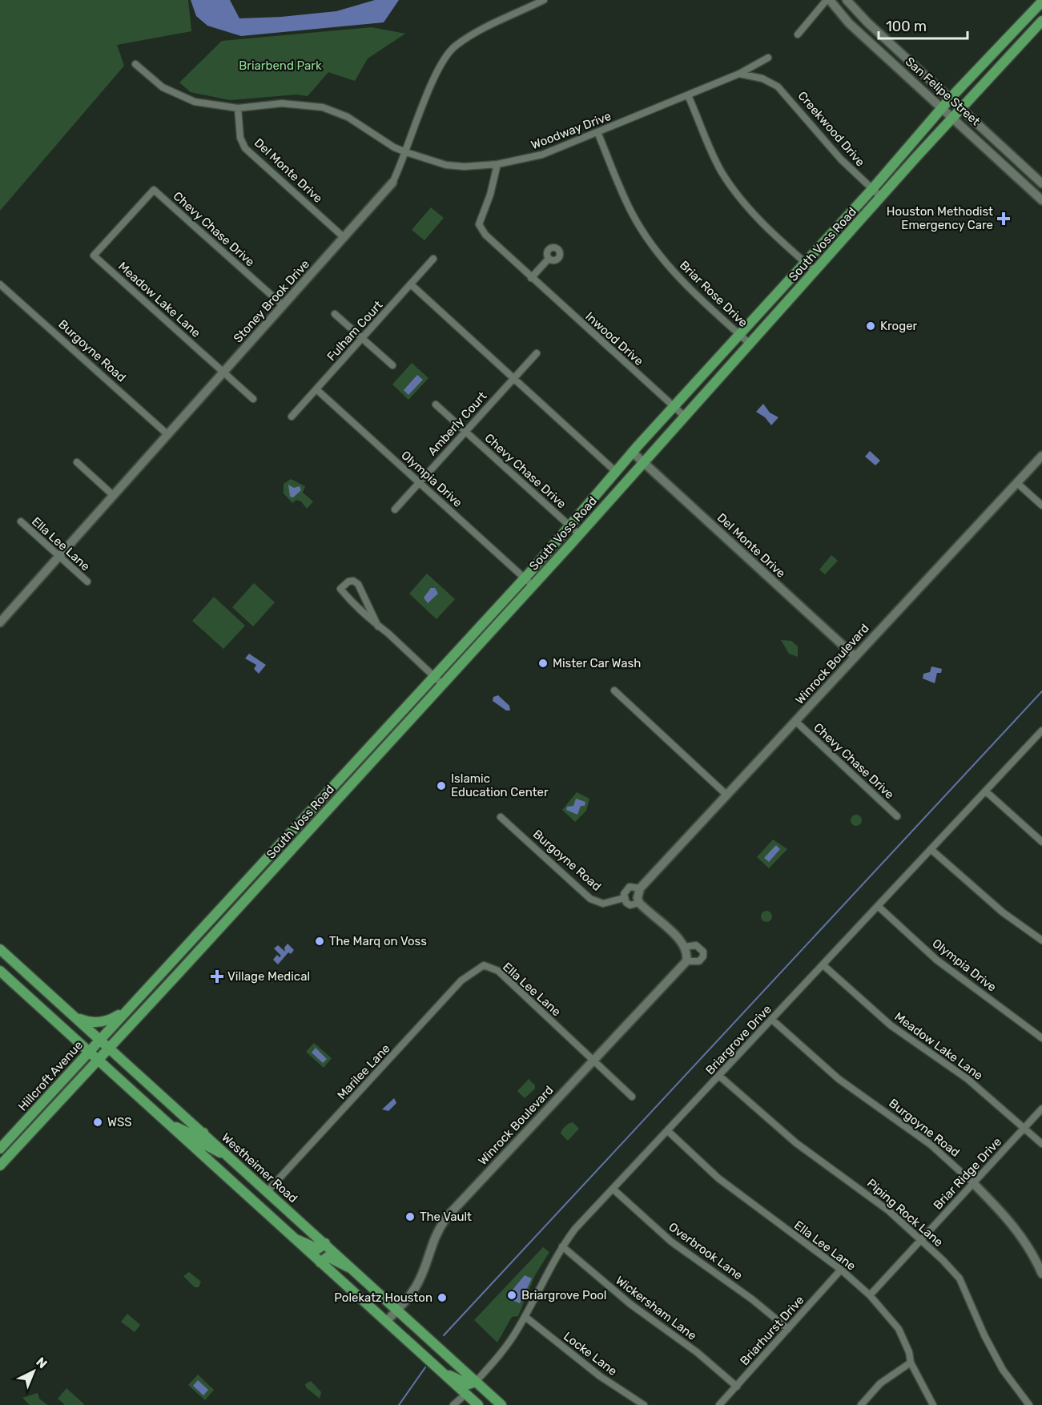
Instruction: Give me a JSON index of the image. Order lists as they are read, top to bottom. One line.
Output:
{"streets":{"main road":["South Voss Road","Hillcroft Avenue","Westheimer Road"],"street":["San Felipe Street","Creekwood Drive","Woodway Drive","Del Monte Drive","Chevy Chase Drive","Briar Rose Drive","Meadow Lake Lane","Stoney Brook Drive","Fulham Court","Inwood Drive","Burgoyne Road","Amberly Court","Olympia Drive","Ella Lee Lane","Winrock Boulevard","Briargrove Drive","Marilee Lane","Briar Ridge Drive","Piping Rock Lane","Overbrook Lane","Wickersham Lane","Briarhurst Drive","Locke Lane"]},"crossings":[["San Felipe Street","South Voss Road"],["Creekwood Drive","Woodway Drive"],["Creekwood Drive","South Voss Road"],["Woodway Drive","Del Monte Drive"],["Woodway Drive","Briar Rose Drive"],["Woodway Drive","Stoney Brook Drive"],["Woodway Drive","Inwood Drive"],["Del Monte Drive","South Voss Road"],["Del Monte Drive","Stoney Brook Drive"],["Del Monte Drive","Winrock Boulevard"],["Chevy Chase Drive","South Voss Road"],["Chevy Chase Drive","Meadow Lake Lane"],["Chevy Chase Drive","Stoney Brook Drive"],["Chevy Chase Drive","Amberly Court"],["Chevy Chase Drive","Winrock Boulevard"],["South Voss Road","Briar Rose Drive"],["South Voss Road","Inwood Drive"],["South Voss Road","Olympia Drive"],["South Voss Road","Hillcroft Avenue"],["South Voss Road","Westheimer Road"],["Meadow Lake Lane","Stoney Brook Drive"],["Meadow Lake Lane","Briargrove Drive"],["Meadow Lake Lane","Briar Ridge Drive"],["Stoney Brook Drive","Burgoyne Road"],["Stoney Brook Drive","Ella Lee Lane"],["Fulham Court","Olympia Drive"],["Burgoyne Road","Winrock Boulevard"],["Burgoyne Road","Briargrove Drive"],["Burgoyne Road","Briar Ridge Drive"],["Amberly Court","Olympia Drive"],["Olympia Drive","Briargrove Drive"],["Ella Lee Lane","Winrock Boulevard"],["Ella Lee Lane","Briargrove Drive"],["Ella Lee Lane","Marilee Lane"],["Ella Lee Lane","Briar Ridge Drive"],["Ella Lee Lane","Briarhurst Drive"],["Winrock Boulevard","Westheimer Road"],["Briargrove Drive","Westheimer Road"],["Briargrove Drive","Piping Rock Lane"],["Briargrove Drive","Overbrook Lane"],["Briargrove Drive","Wickersham Lane"],["Briargrove Drive","Locke Lane"],["Marilee Lane","Westheimer Road"],["Hillcroft Avenue","Westheimer Road"],["Briar Ridge Drive","Piping Rock Lane"],["Overbrook Lane","Briarhurst Drive"],["Wickersham Lane","Briarhurst Drive"]],"parks":["Briarbend Park"],"places":{"health":["Houston Methodist Emergency Care","Village Medical"],"other":["Kroger","Mister Car Wash","Islamic Education Center","The Marq on Voss","WSS","The Vault","Briargrove Pool","Polekatz Houston"]},"scale_bar":"100 m","north":"top right"}
